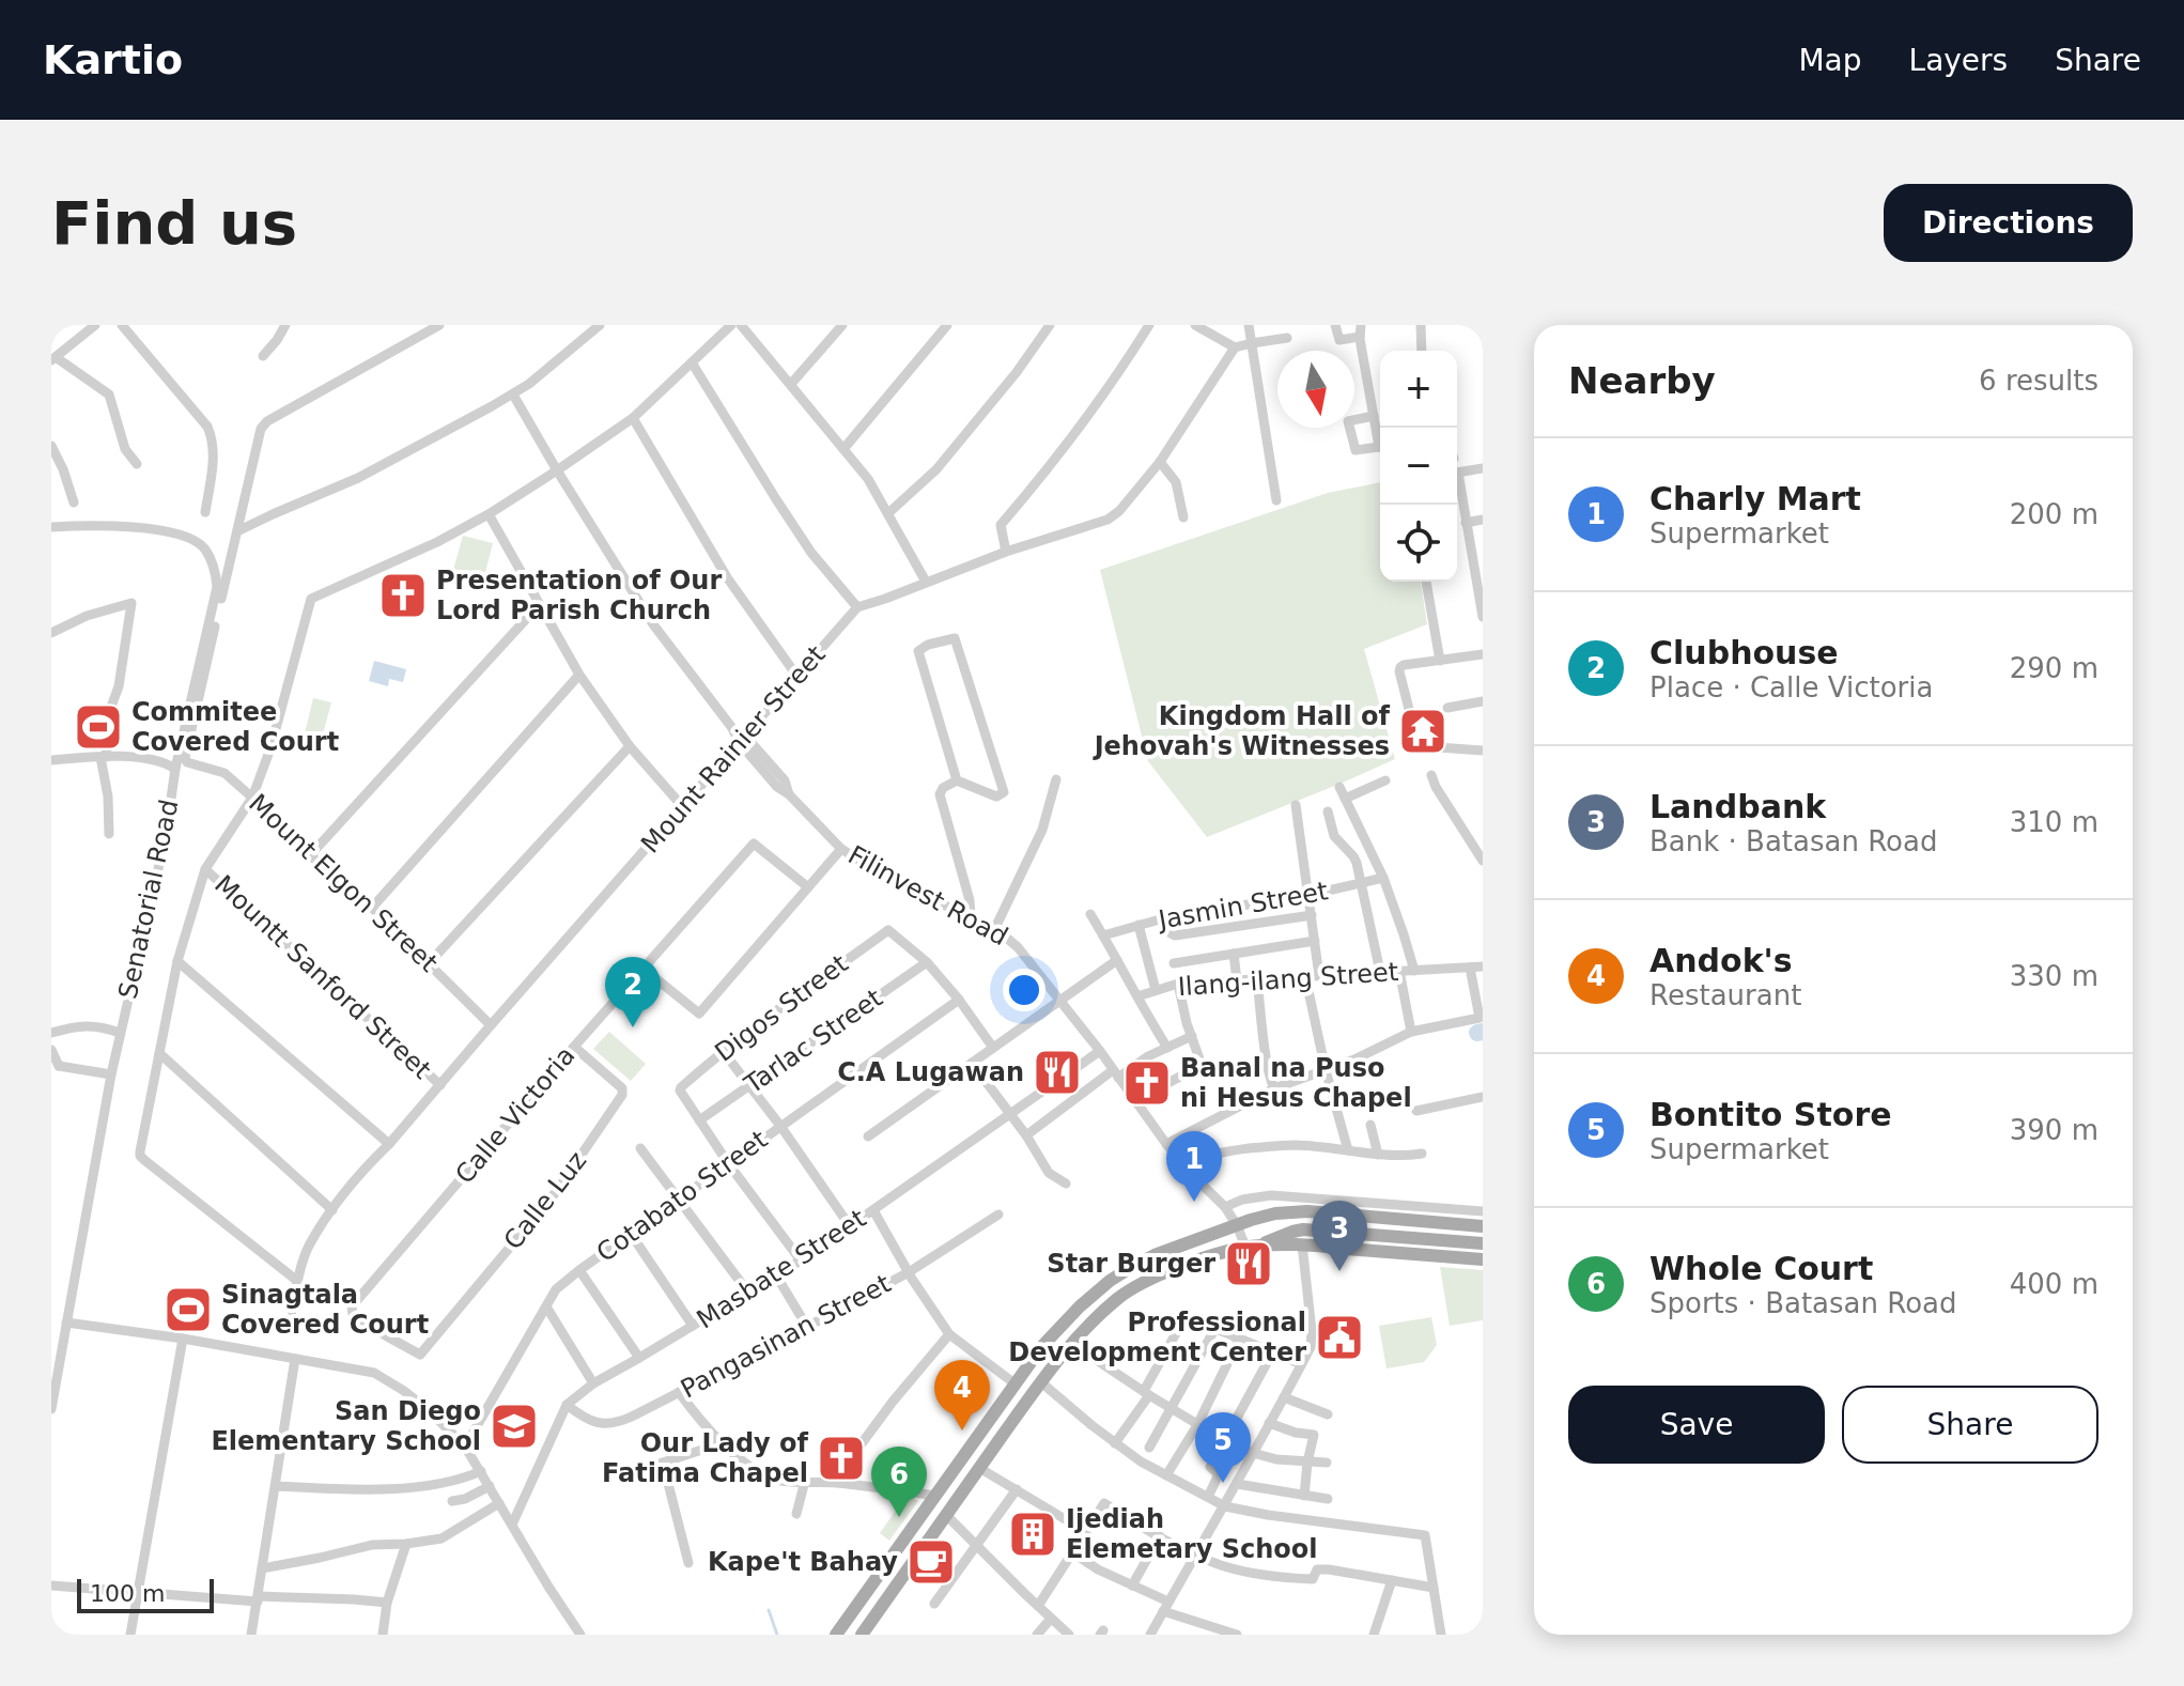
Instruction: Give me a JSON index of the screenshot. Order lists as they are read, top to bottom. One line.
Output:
{"streets":{"street":["Mount Rainier Street","Mount Elgon Street","Filinvest Road","Senatorial Road","Jasmin Street","Mountt Sanford Street","Ilang-ilang Street","Digos Street","Tarlac Street","Calle Victoria","Cotabato Street","Calle Luz","Masbate Street","Pangasinan Street"]},"crossings":[["Mount Rainier Street","Mount Elgon Street"],["Mount Rainier Street","Filinvest Road"],["Mount Rainier Street","Mountt Sanford Street"],["Filinvest Road","Masbate Street"],["Digos Street","Tarlac Street"],["Calle Victoria","Calle Luz"],["Masbate Street","Pangasinan Street"]],"places":{"church":["Presentation of Our Lord Parish Church","Banal na Puso ni Hesus Chapel","Our Lady of Fatima Chapel"],"sports":["Commitee Covered Court","Sinagtala Covered Court"],"temple":["Kingdom Hall of Jehovah's Witnesses"],"restaurant":["C.A Lugawan","Star Burger"],"public building":["Professional Development Center"],"school or university":["San Diego Elementary School"],"building":["Ijediah Elemetary School"],"cafe":["Kape't Bahay"]},"scale_bar":"100 m","north":"bottom","page":{"header":"Kartio","nav":["Map","Layers","Share"],"buttons":["Directions",["Save","Share"]],"title":"Find us","heading":["Nearby","6 results"],"map_buttons":["+","−"],"list":[{"mark":"1","name":"Charly Mart","note":"Supermarket","value":"200 m"},{"mark":"2","name":"Clubhouse","note":"Place · Calle Victoria","value":"290 m"},{"mark":"3","name":"Landbank","note":"Bank · Batasan Road","value":"310 m"},{"mark":"4","name":"Andok's","note":"Restaurant","value":"330 m"},{"mark":"5","name":"Bontito Store","note":"Supermarket","value":"390 m"},{"mark":"6","name":"Whole Court","note":"Sports · Batasan Road","value":"400 m"}],"pins":["2","1","3","4","5","6"],"scale":"100 m"}}
